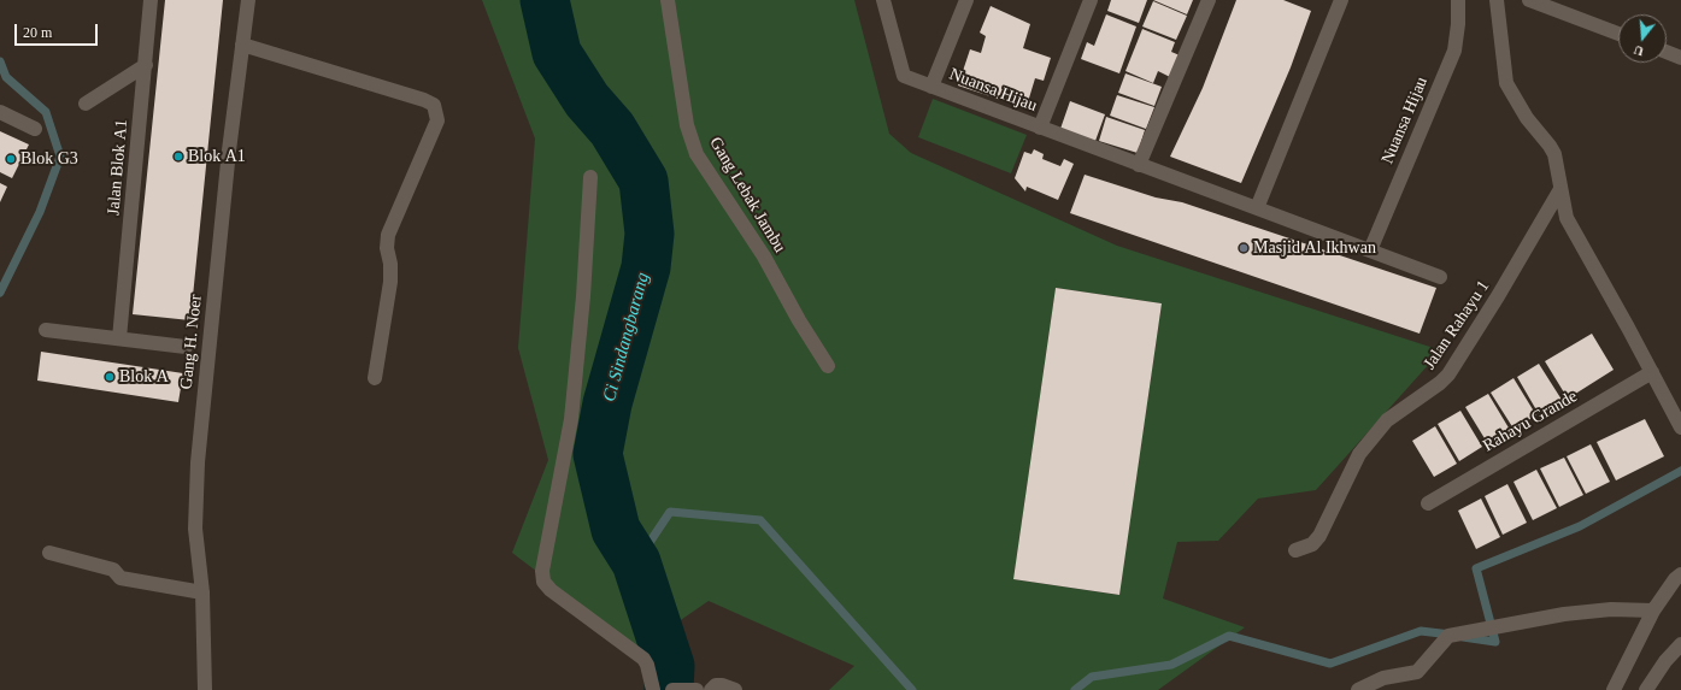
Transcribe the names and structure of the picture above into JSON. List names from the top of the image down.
{
  "streets": {
    "street": [
      "Nuansa Hijau",
      "Jalan Blok A1",
      "Gang Lebak Jambu",
      "Jalan Rahayu 1",
      "Gang H. Noer",
      "Rahayu Grande"
    ]
  },
  "water": ["Ci Sindangbarang"],
  "places": [
    "Blok A1",
    "Blok G3",
    "Masjid Al Ikhwan",
    "Blok A"
  ],
  "scale_bar": "20 m",
  "north": "bottom"
}
